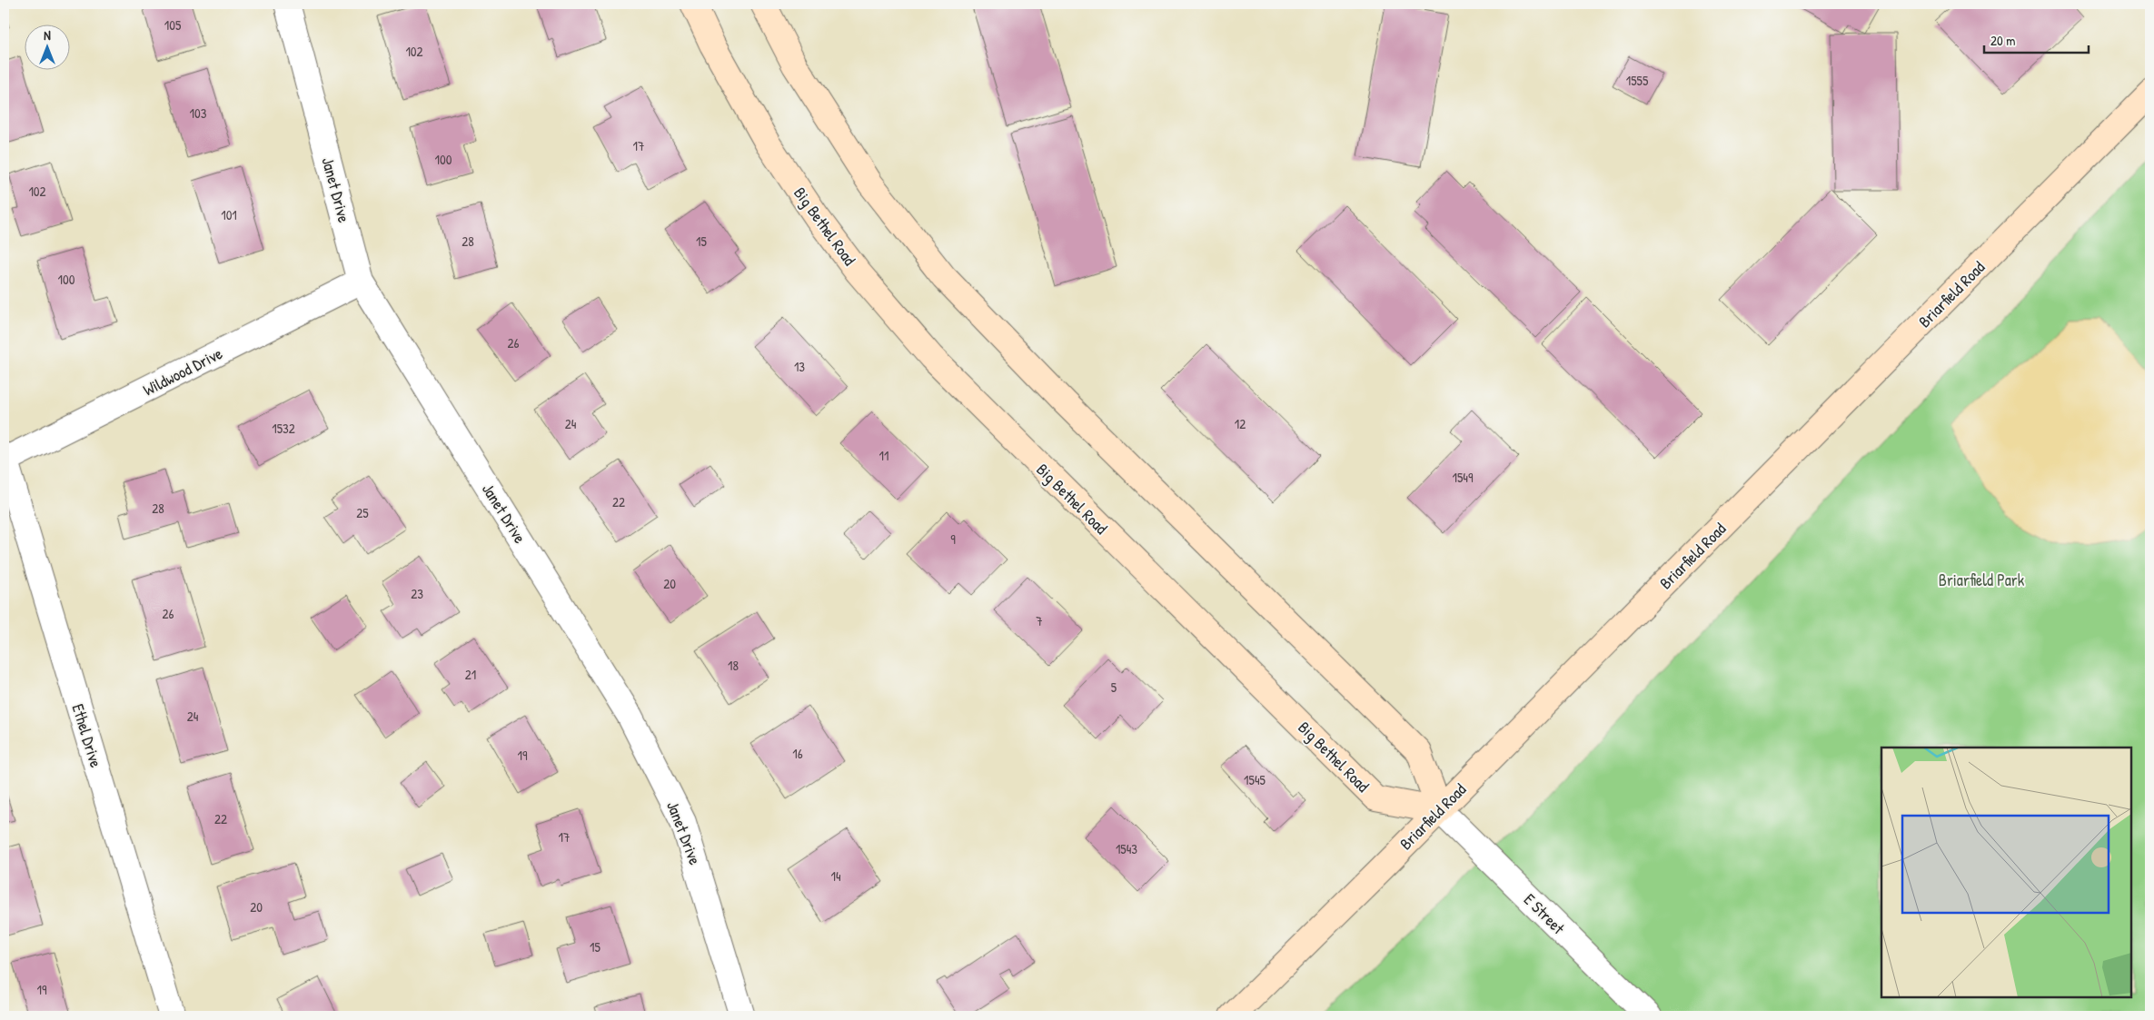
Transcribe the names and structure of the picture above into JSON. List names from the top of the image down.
{
  "streets": {
    "main road": ["Big Bethel Road", "Briarfield Road"],
    "street": [
      "Janet Drive",
      "Wildwood Drive",
      "Ethel Drive",
      "E Street"
    ]
  },
  "crossings": [
    ["Janet Drive", "Wildwood Drive"],
    ["Big Bethel Road", "Briarfield Road"],
    ["Big Bethel Road", "E Street"],
    ["Briarfield Road", "E Street"],
    ["Wildwood Drive", "Ethel Drive"]
  ],
  "parks": ["Briarfield Park"],
  "house_numbers": [
    "105",
    "102",
    "1555",
    "103",
    "17",
    "100",
    "102",
    "101",
    "28",
    "15",
    "100",
    "26",
    "13",
    "24",
    "12",
    "1532",
    "11",
    "1549",
    "22",
    "28",
    "25",
    "9",
    "20",
    "23",
    "26",
    "7",
    "18",
    "21",
    "5",
    "24",
    "16",
    "19",
    "1545",
    "22",
    "17",
    "1543",
    "14",
    "20",
    "15",
    "19"
  ],
  "scale_bar": "20 m",
  "north": "top"
}
